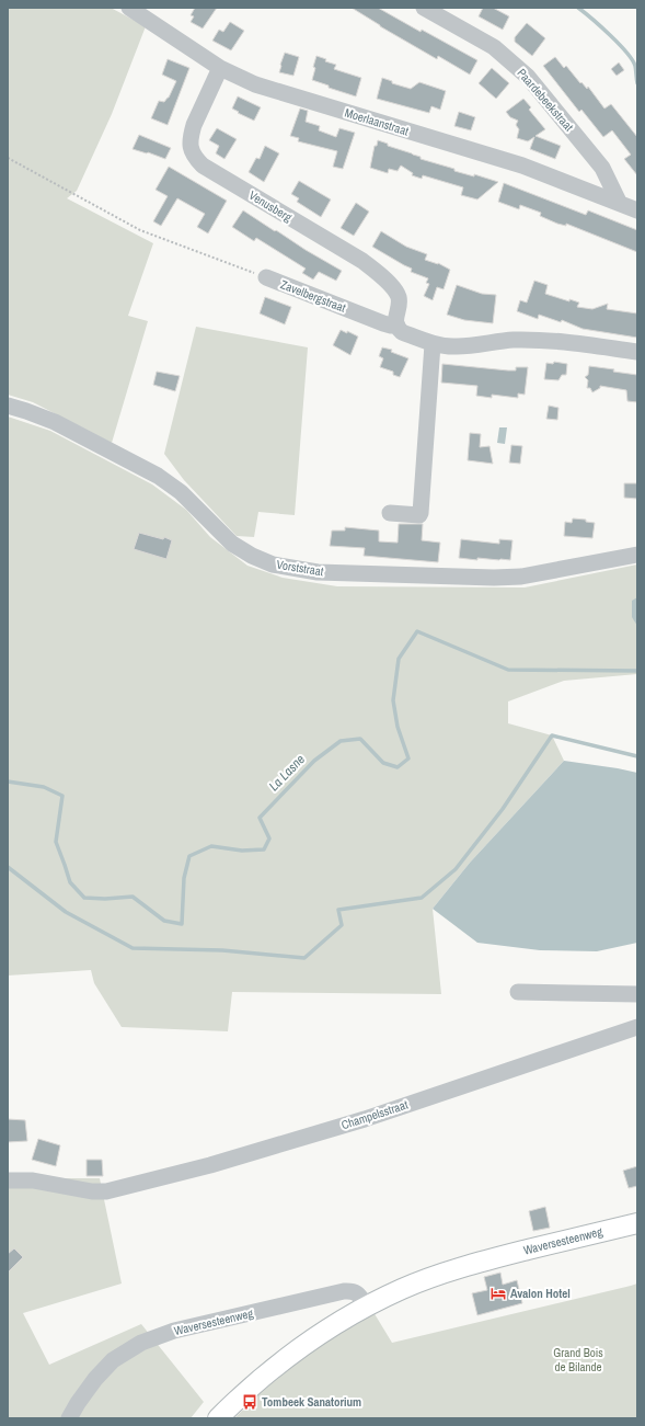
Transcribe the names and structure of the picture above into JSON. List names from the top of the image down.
{
  "streets": {
    "main road": ["Waversesteenweg"],
    "street": [
      "Paardebeekstraat",
      "Moerlaanstraat",
      "Venusberg",
      "Zavelbergstraat",
      "Vorststraat",
      "Champelsstraat"
    ]
  },
  "crossings": [
    ["Paardebeekstraat", "Moerlaanstraat"],
    ["Moerlaanstraat", "Venusberg"],
    ["Venusberg", "Zavelbergstraat"]
  ],
  "water": ["La Lasne"],
  "parks": ["Grand Bois de Bilande"],
  "places": {
    "hotel": ["Avalon Hotel"],
    "bus stop": ["Tombeek Sanatorium"]
  }
}
